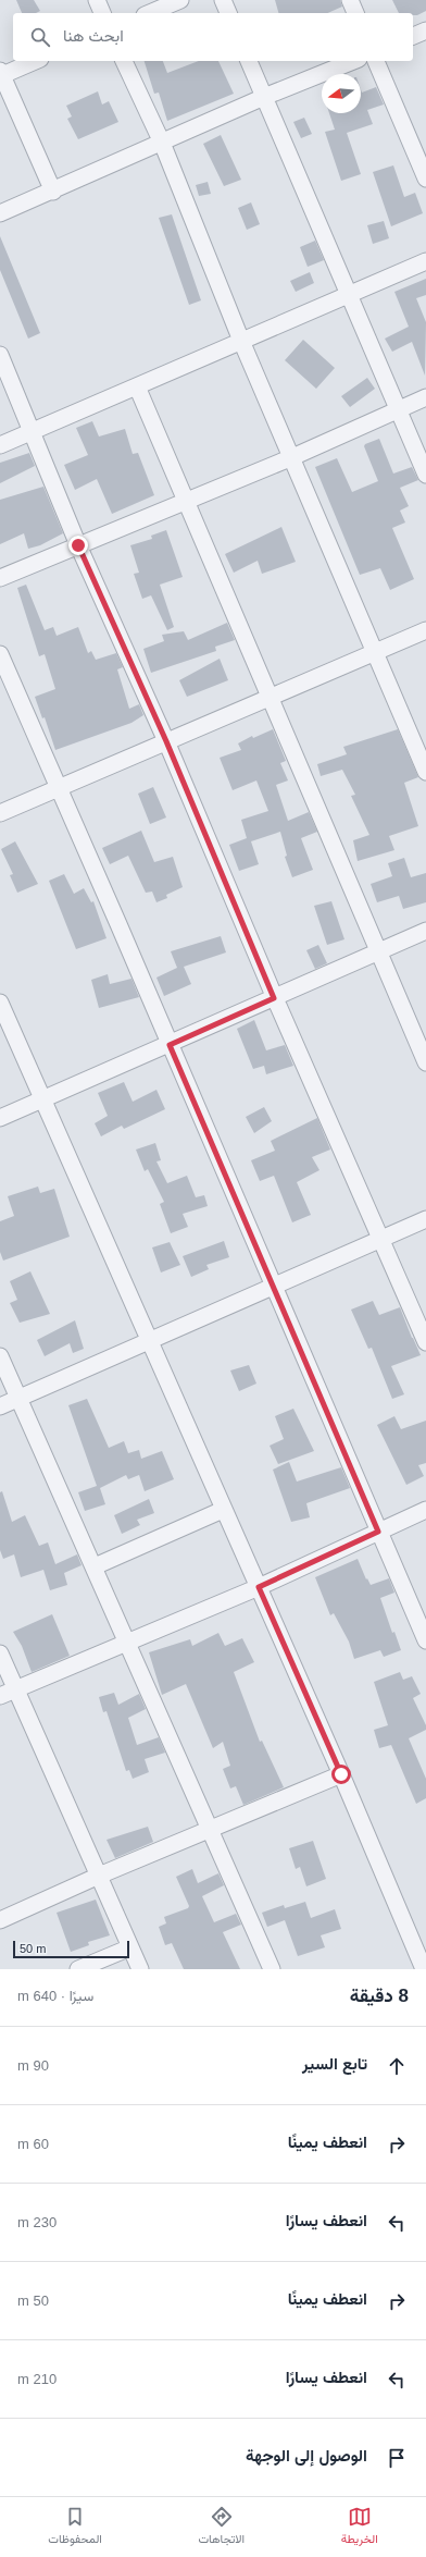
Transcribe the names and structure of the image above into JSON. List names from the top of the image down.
{
  "scale_bar": "50 m",
  "north": "left",
  "page": {
    "search": "ابحث هنا",
    "scale": "50 m",
    "heading": ["8 دقيقة", "سيرًا · 640 m"],
    "list": [
      ["تابع السير", "90 m"],
      ["انعطف يمينًا", "60 m"],
      ["انعطف يسارًا", "230 m"],
      ["انعطف يمينًا", "50 m"],
      ["انعطف يسارًا", "210 m"],
      "الوصول إلى الوجهة"
    ],
    "nav": ["الخريطة", "الاتجاهات", "المحفوظات"]
  }
}
